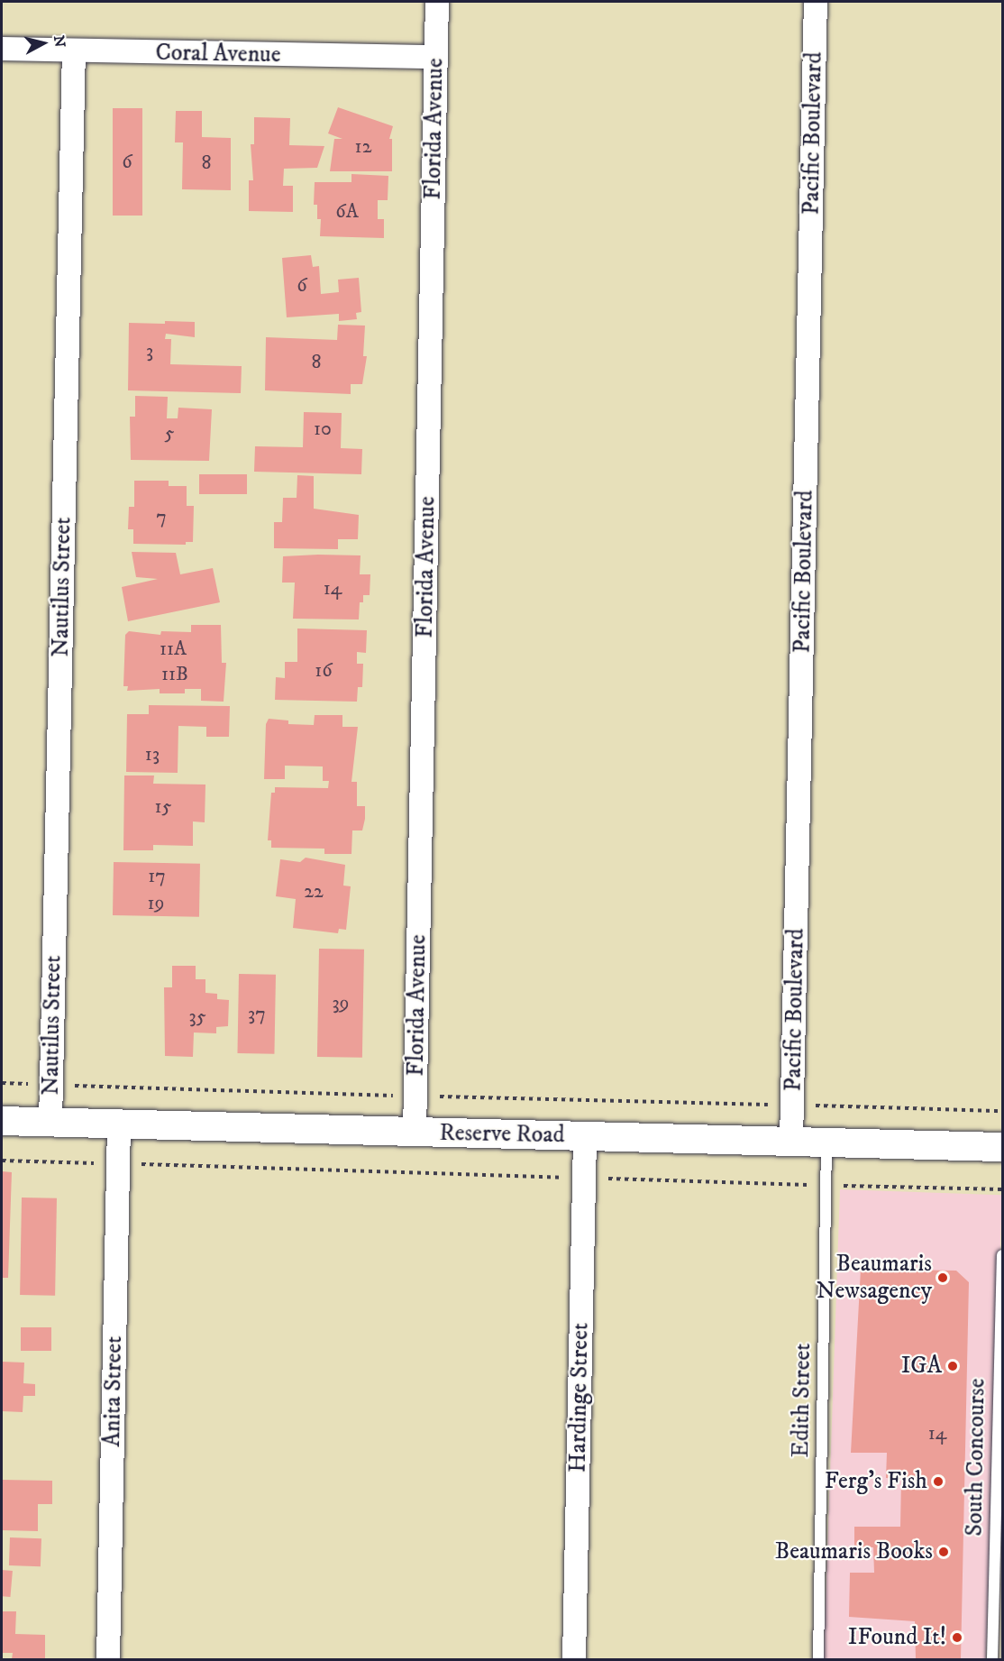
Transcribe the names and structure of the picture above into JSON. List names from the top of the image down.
{
  "streets": {
    "street": [
      "Coral Avenue",
      "Florida Avenue",
      "Pacific Boulevard",
      "Nautilus Street",
      "Reserve Road",
      "Anita Street",
      "Hardinge Street"
    ],
    "lane": ["Edith Street", "South Concourse"]
  },
  "crossings": [
    ["Coral Avenue", "Florida Avenue"],
    ["Coral Avenue", "Nautilus Street"],
    ["Florida Avenue", "Reserve Road"],
    ["Pacific Boulevard", "Reserve Road"],
    ["Nautilus Street", "Reserve Road"],
    ["Reserve Road", "Anita Street"],
    ["Reserve Road", "Hardinge Street"],
    ["Reserve Road", "Edith Street"]
  ],
  "places": [
    "Beaumaris Newsagency",
    "IGA",
    "Ferg's Fish",
    "Beaumaris Books",
    "IFound It!"
  ],
  "house_numbers": [
    "12",
    "6",
    "8",
    "6A",
    "6",
    "3",
    "8",
    "10",
    "5",
    "7",
    "14",
    "11A",
    "16",
    "11B",
    "13",
    "15",
    "17",
    "22",
    "19",
    "39",
    "37",
    "35",
    "14"
  ],
  "north": "right"
}
